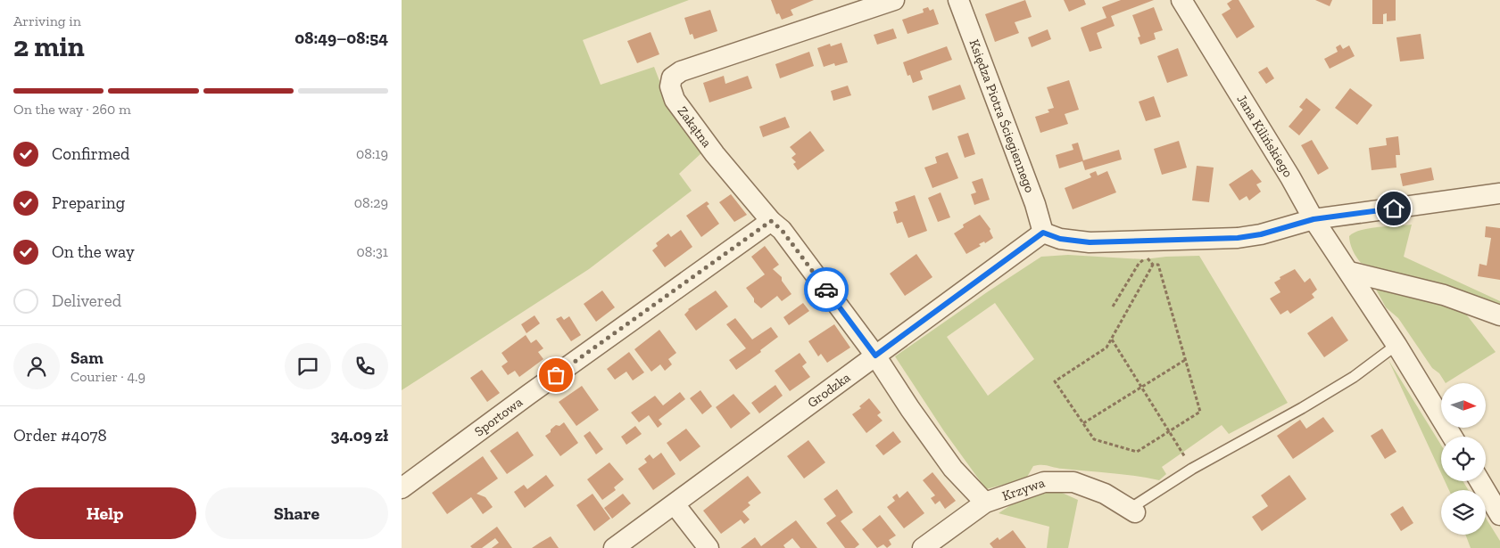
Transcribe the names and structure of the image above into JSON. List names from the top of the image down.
{
  "streets": {
    "street": [
      "Księdza Piotra Ściegiennego",
      "Zakątna",
      "Jana Kilińskiego",
      "Grodzka",
      "Sportowa",
      "Krzywa"
    ]
  },
  "crossings": [
    ["Księdza Piotra Ściegiennego", "Grodzka"],
    ["Zakątna", "Grodzka"],
    ["Zakątna", "Sportowa"],
    ["Zakątna", "Krzywa"]
  ],
  "north": "right",
  "page": {
    "heading": ["2 min", "Arriving in", "08:49–08:54"],
    "panel": [
      "Sam",
      "Courier · 4.9",
      "Order #4078",
      "34.09 zł"
    ],
    "bar": "On the way · 260 m",
    "list": [
      ["Confirmed", "08:19"],
      ["Preparing", "08:29"],
      ["On the way", "08:31"],
      "Delivered"
    ],
    "buttons": ["Help", "Share"]
  }
}
